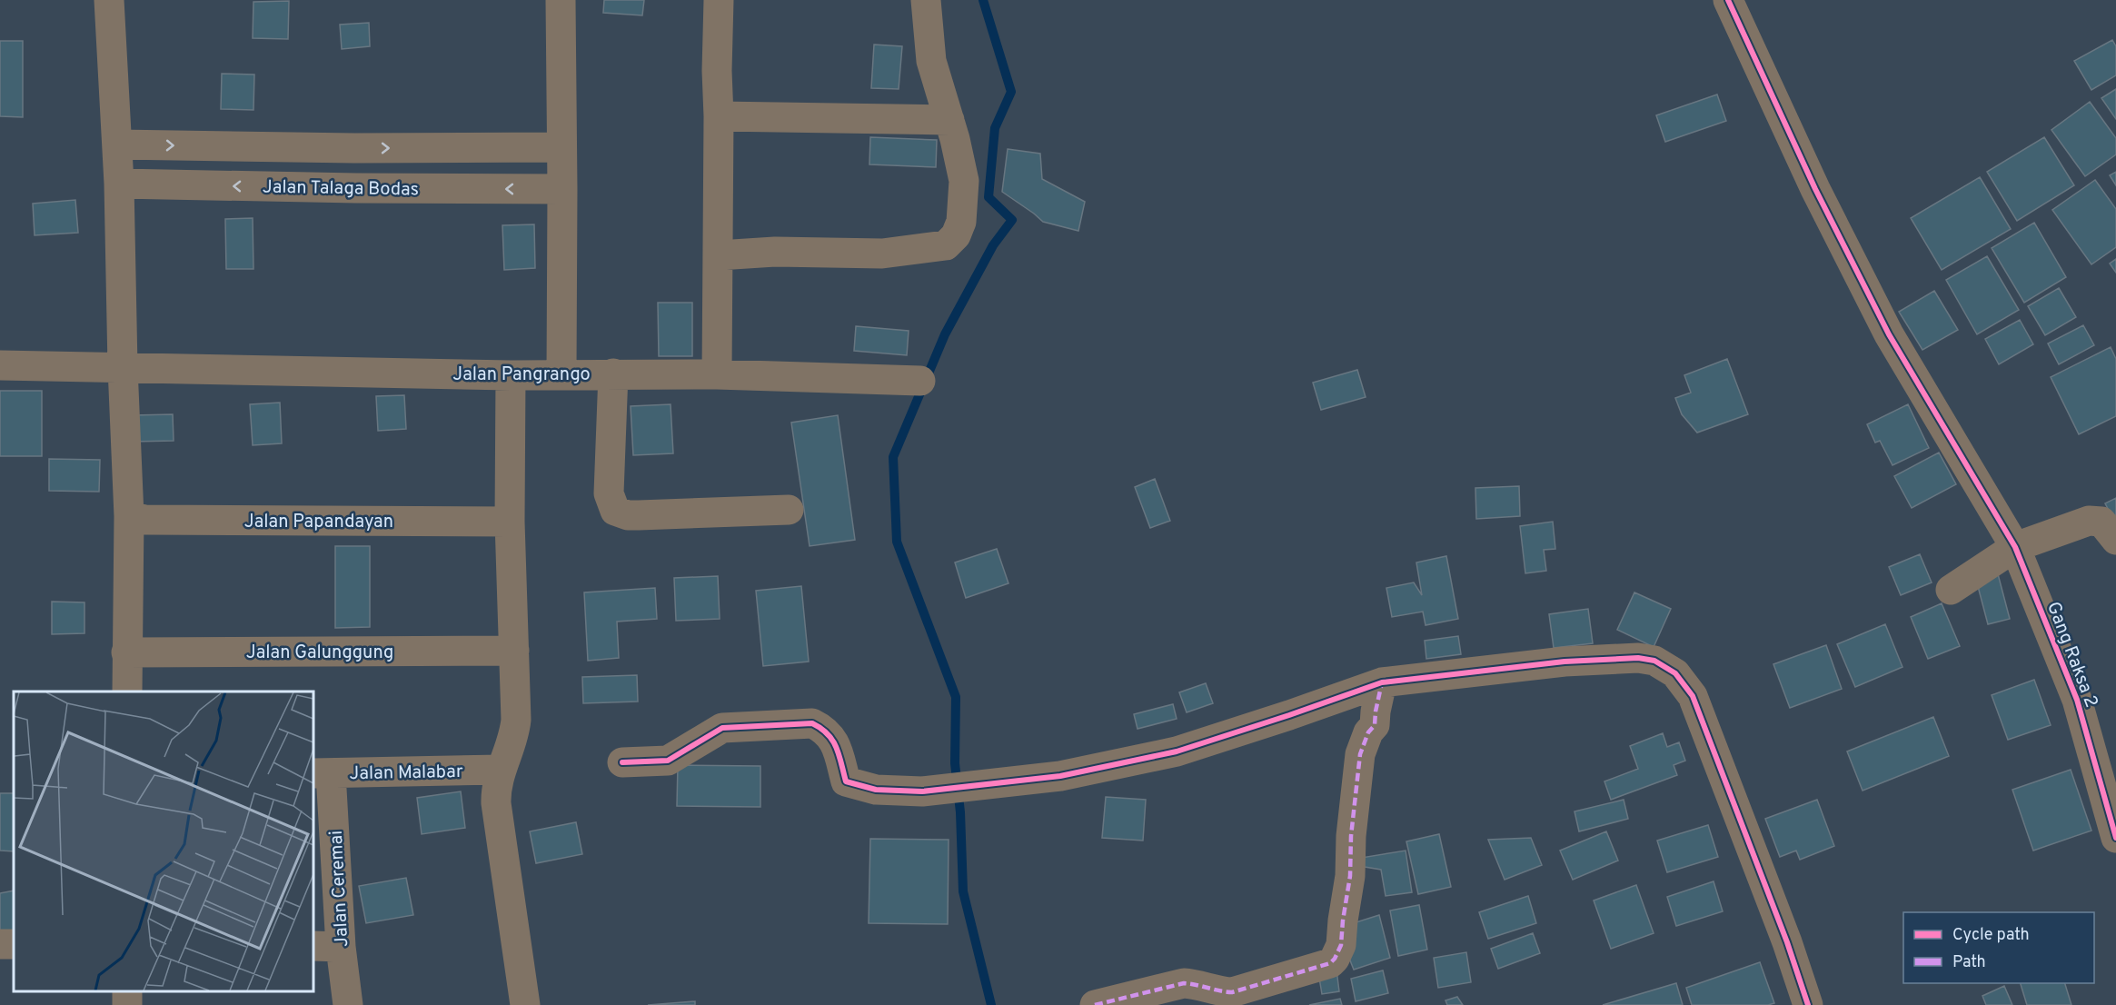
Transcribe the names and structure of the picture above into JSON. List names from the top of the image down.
{
  "streets": {
    "street": [
      "Jalan Talaga Bodas",
      "Jalan Pangrango",
      "Jalan Papandayan",
      "Jalan Galunggung",
      "Gang Raksa 2",
      "Jalan Malabar",
      "Jalan Ceremai"
    ]
  },
  "crossings": [
    ["Jalan Malabar", "Jalan Ceremai"]
  ],
  "legend": ["Cycle path", "Path"]
}
